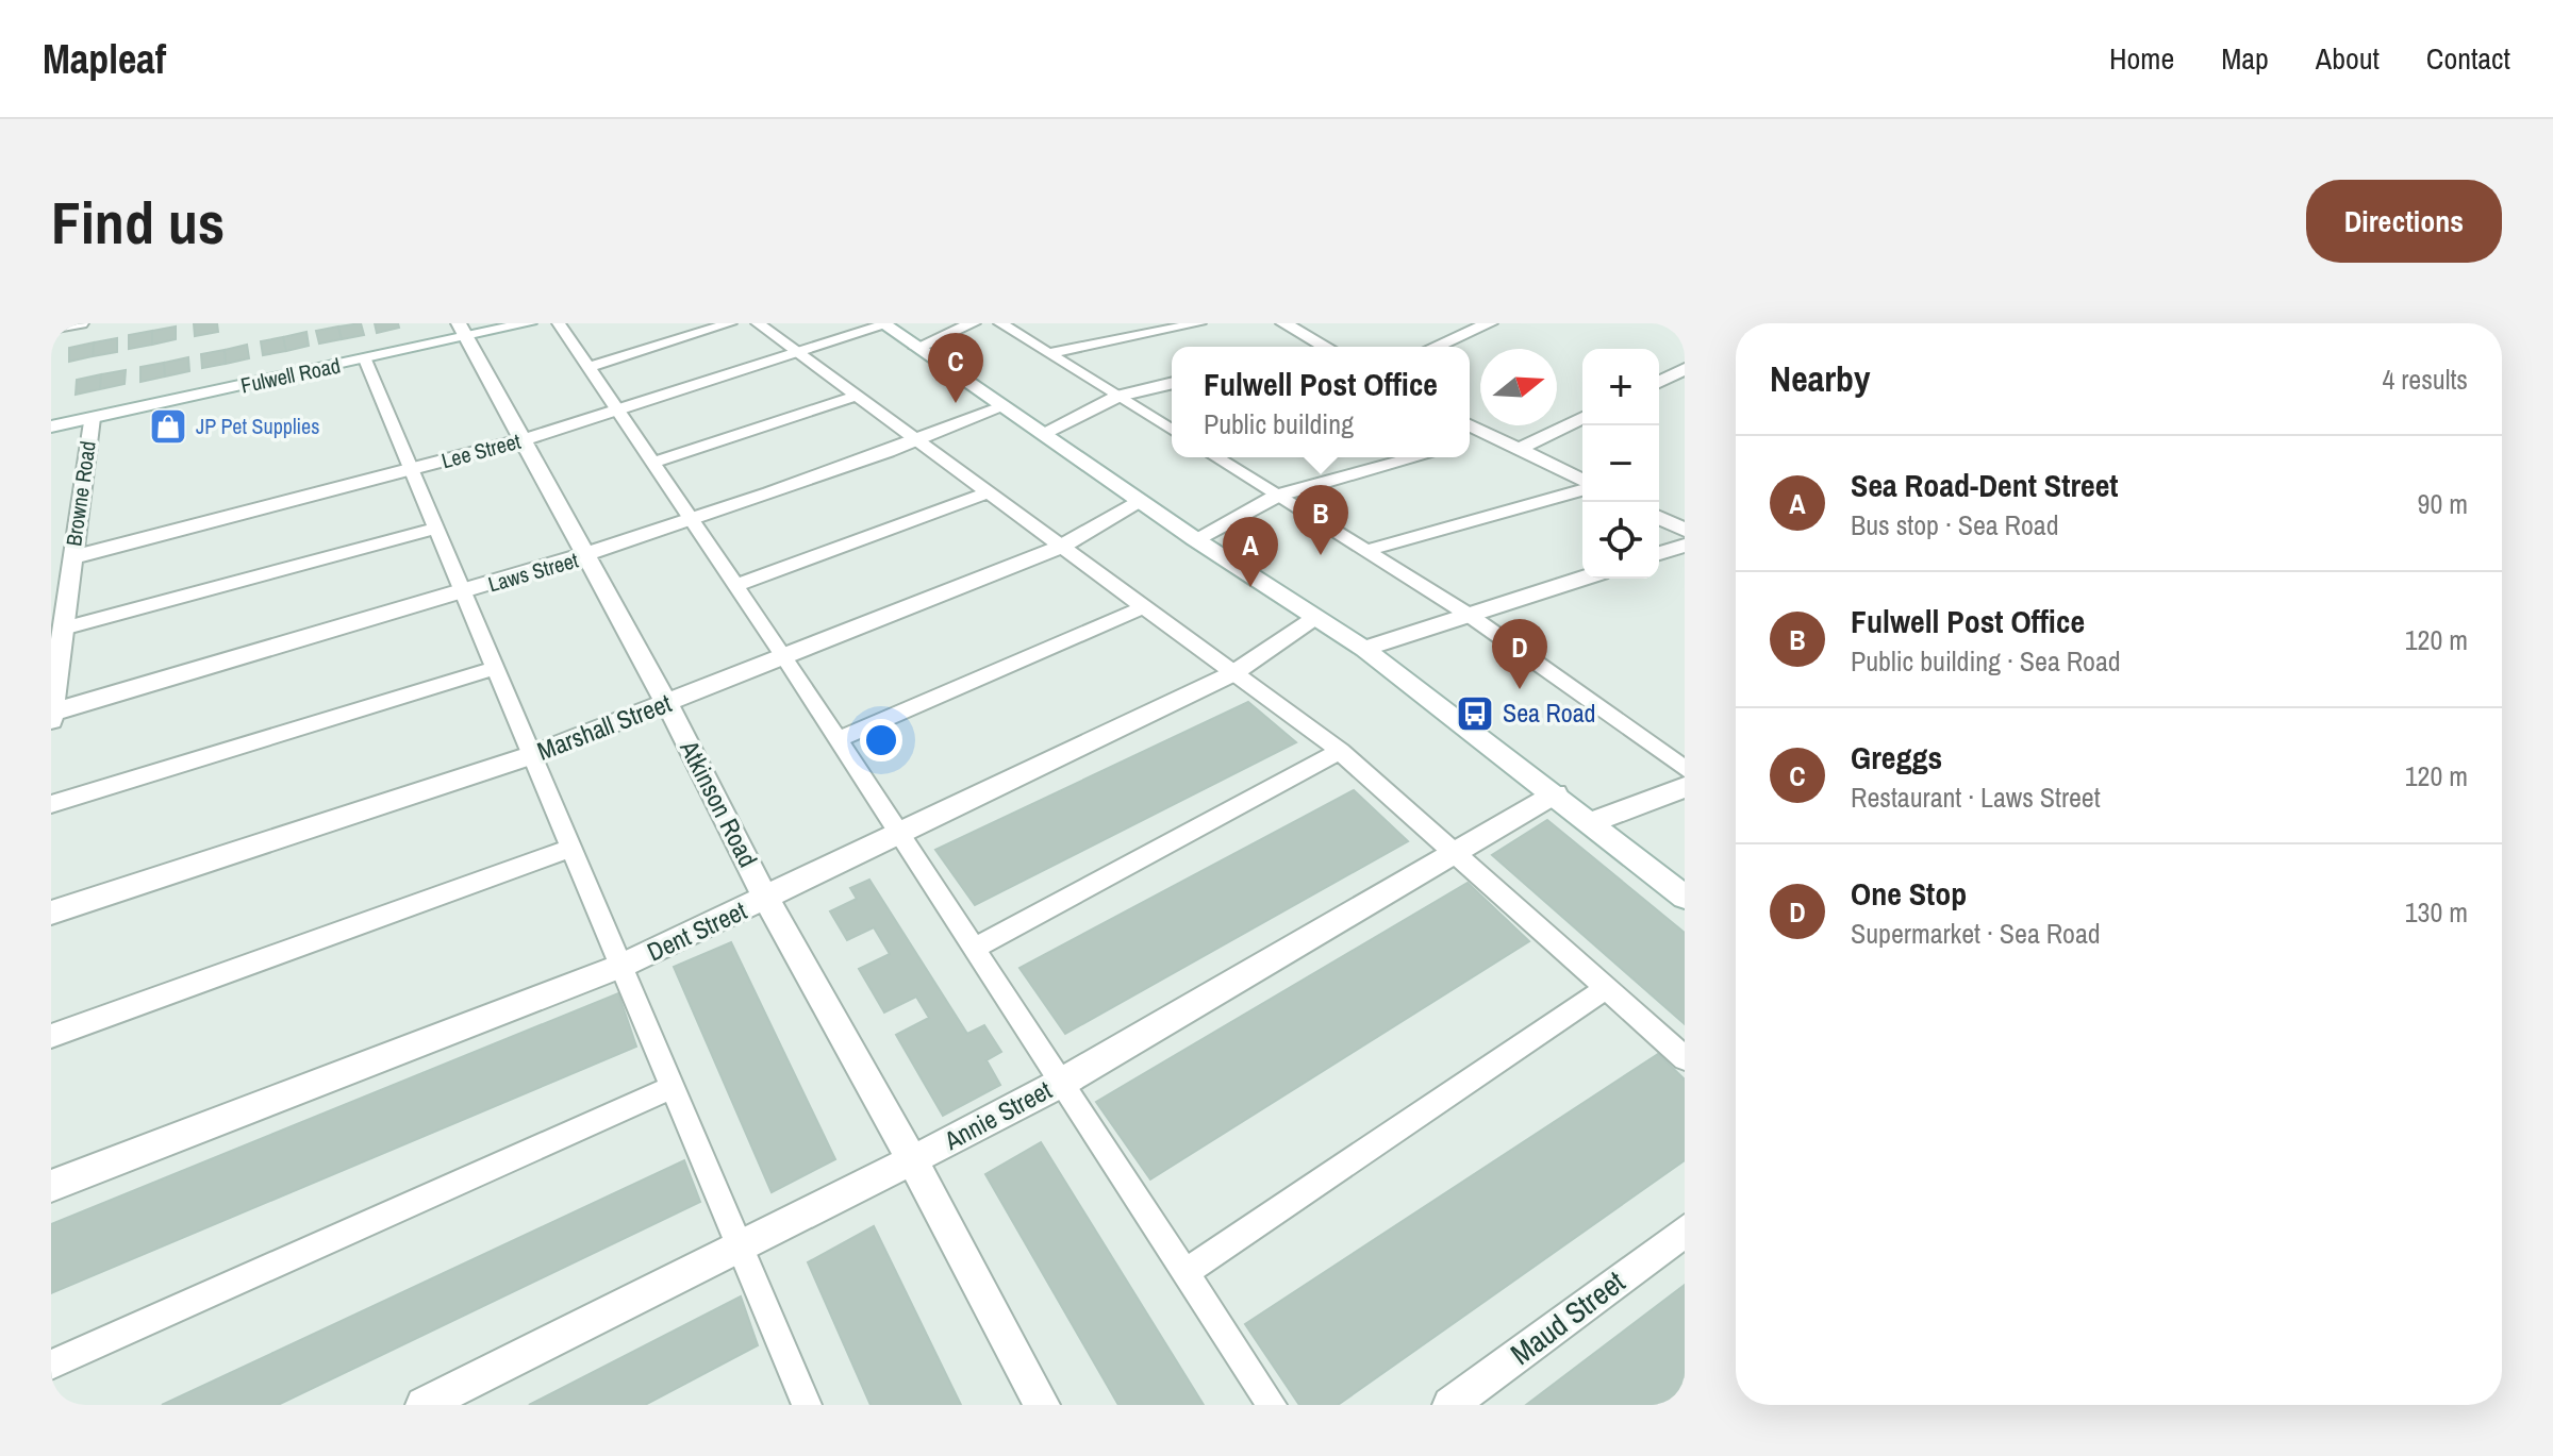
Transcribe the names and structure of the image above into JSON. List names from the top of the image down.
{
  "streets": {
    "street": [
      "Fulwell Road",
      "Lee Street",
      "Browne Road",
      "Laws Street",
      "Marshall Street",
      "Atkinson Road",
      "Dent Street",
      "Annie Street",
      "Maud Street"
    ]
  },
  "crossings": [
    ["Fulwell Road", "Browne Road"],
    ["Fulwell Road", "Atkinson Road"],
    ["Lee Street", "Browne Road"],
    ["Lee Street", "Atkinson Road"],
    ["Browne Road", "Laws Street"],
    ["Laws Street", "Atkinson Road"],
    ["Marshall Street", "Atkinson Road"],
    ["Atkinson Road", "Dent Street"],
    ["Atkinson Road", "Annie Street"]
  ],
  "places": {
    "shop": ["JP Pet Supplies"],
    "bus stop": ["Sea Road"]
  },
  "north": "right",
  "page": {
    "header": "Mapleaf",
    "nav": [
      "Home",
      "Map",
      "About",
      "Contact"
    ],
    "buttons": "Directions",
    "title": "Find us",
    "heading": ["Nearby", "4 results"],
    "pins": [
      "C",
      "B",
      "A",
      "D"
    ],
    "popup": ["Fulwell Post Office", "Public building"],
    "map_buttons": ["+", "−"],
    "list": [
      {
        "mark": "A",
        "name": "Sea Road-Dent Street",
        "note": "Bus stop · Sea Road",
        "value": "90 m"
      },
      {
        "mark": "B",
        "name": "Fulwell Post Office",
        "note": "Public building · Sea Road",
        "value": "120 m"
      },
      {
        "mark": "C",
        "name": "Greggs",
        "note": "Restaurant · Laws Street",
        "value": "120 m"
      },
      {
        "mark": "D",
        "name": "One Stop",
        "note": "Supermarket · Sea Road",
        "value": "130 m"
      }
    ]
  }
}
